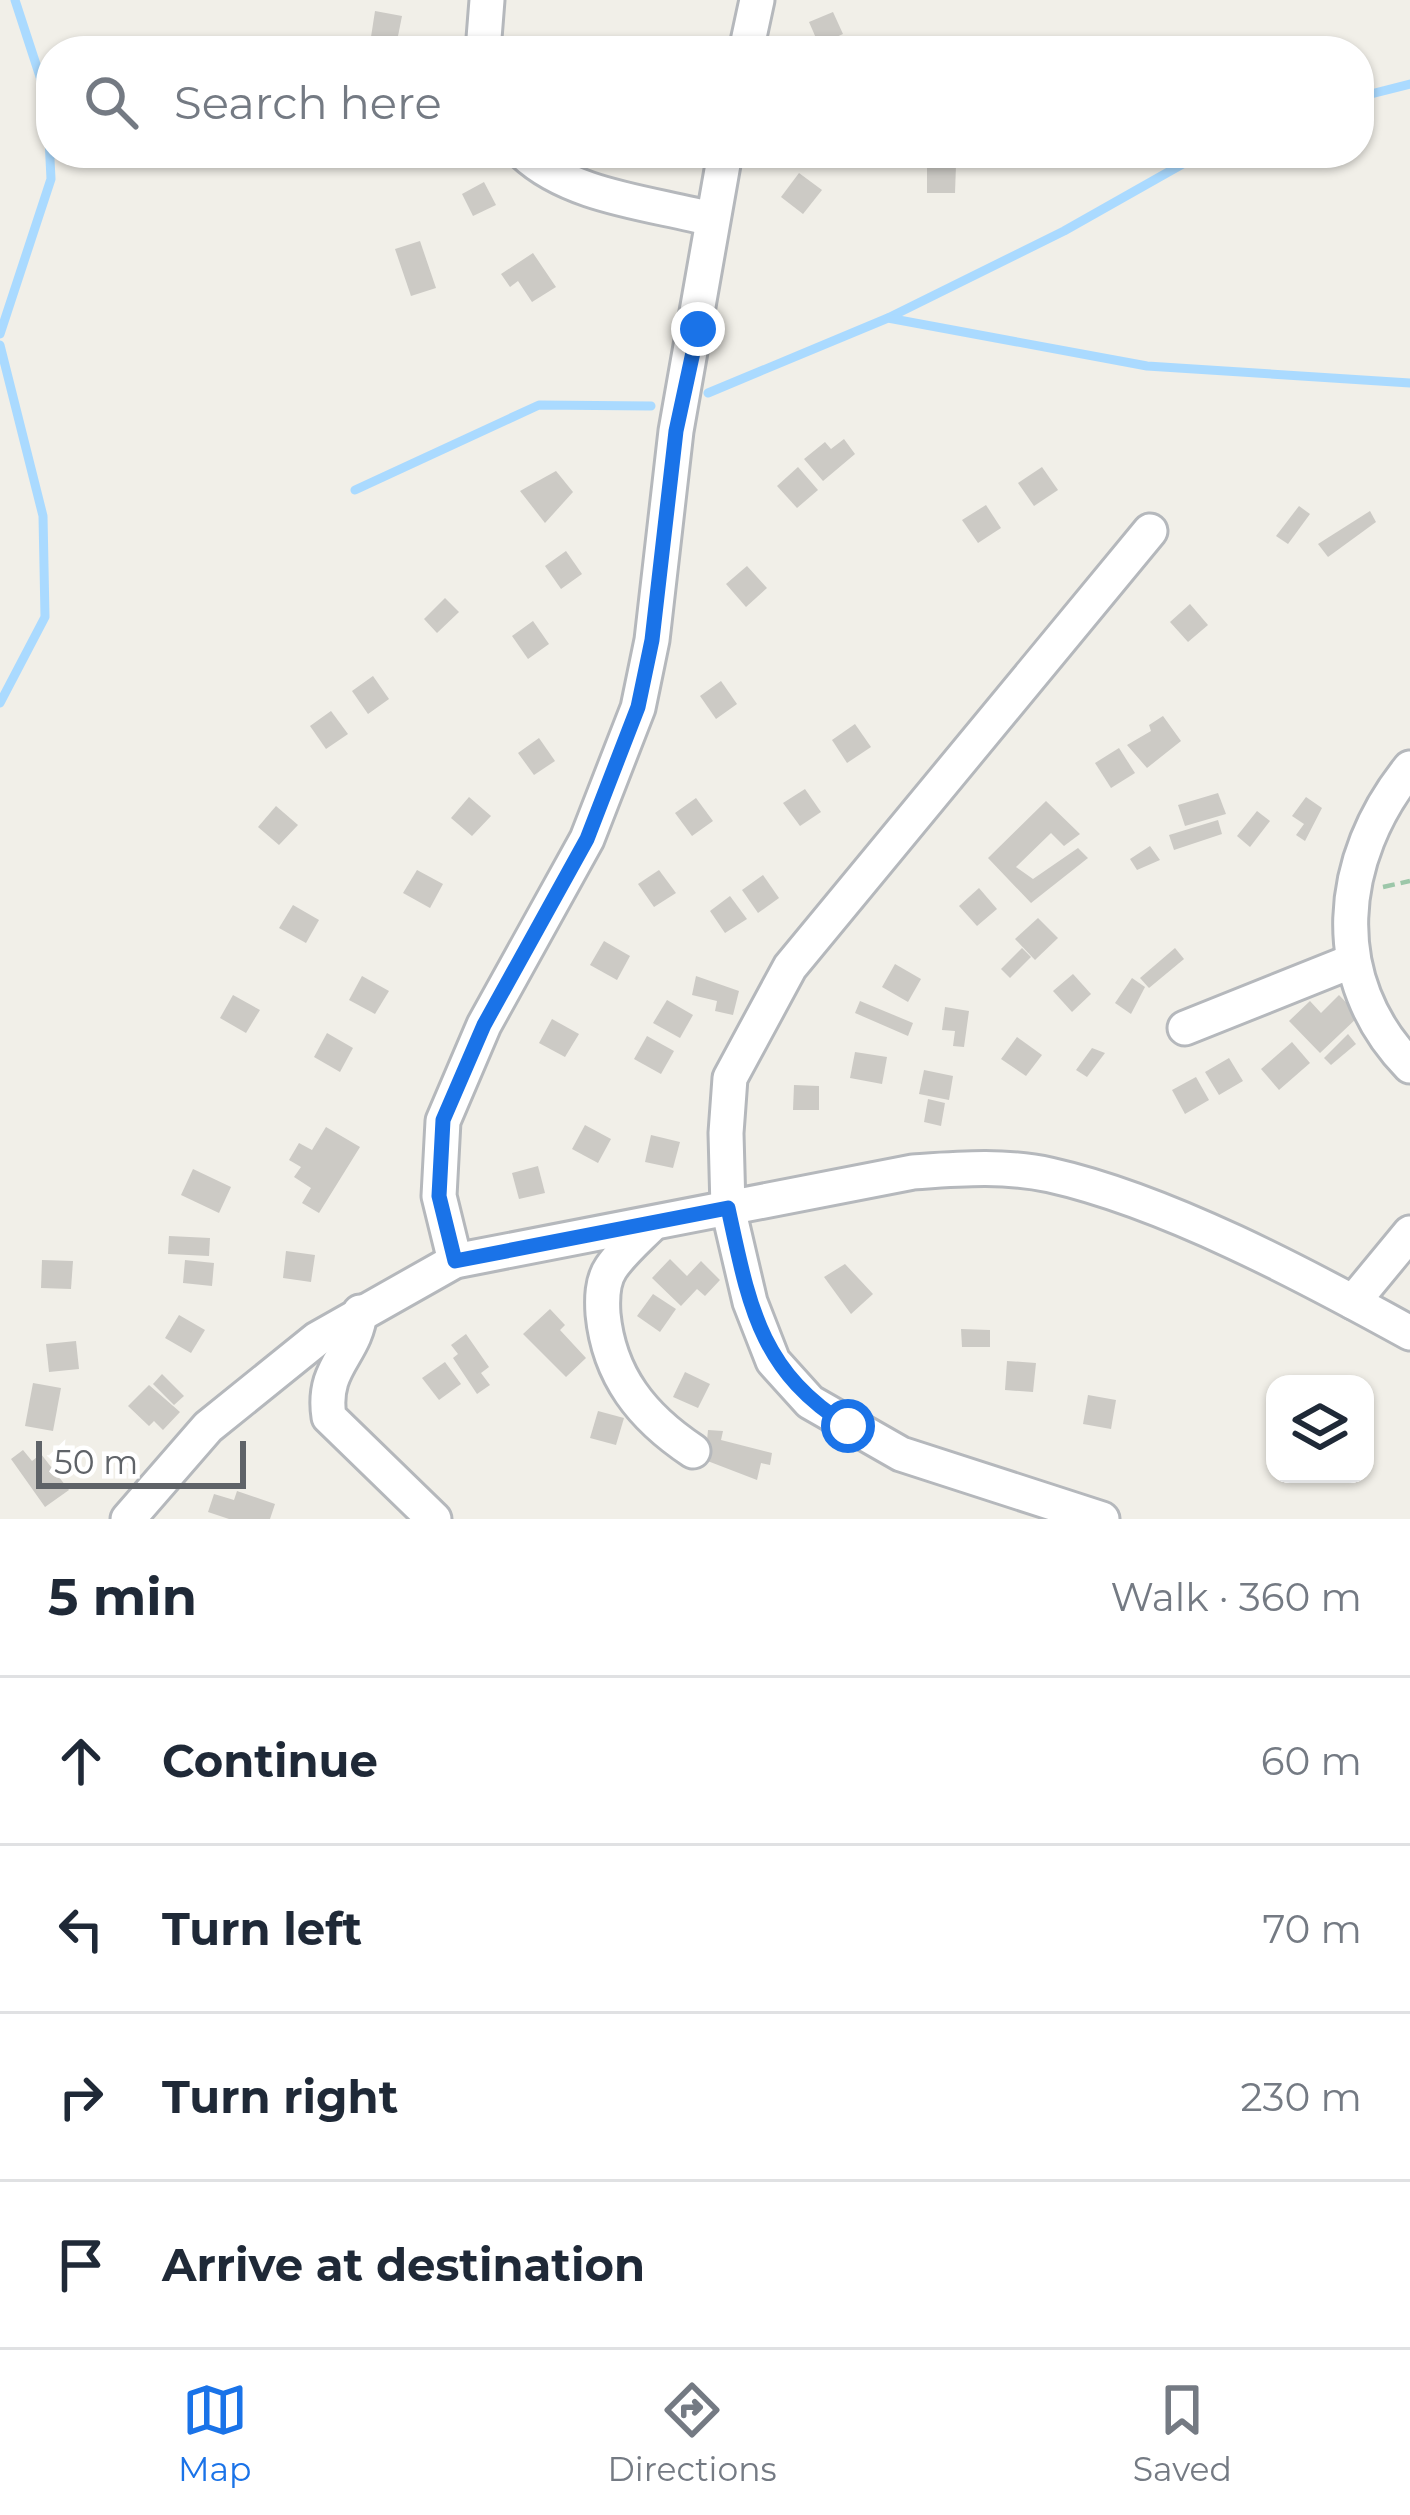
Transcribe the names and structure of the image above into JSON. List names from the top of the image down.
{
  "scale_bar": "50 m",
  "page": {
    "search": "Search here",
    "scale": "50 m",
    "heading": ["5 min", "Walk · 360 m"],
    "list": [
      ["Continue", "60 m"],
      ["Turn left", "70 m"],
      ["Turn right", "230 m"],
      "Arrive at destination"
    ],
    "nav": ["Map", "Directions", "Saved"]
  }
}
